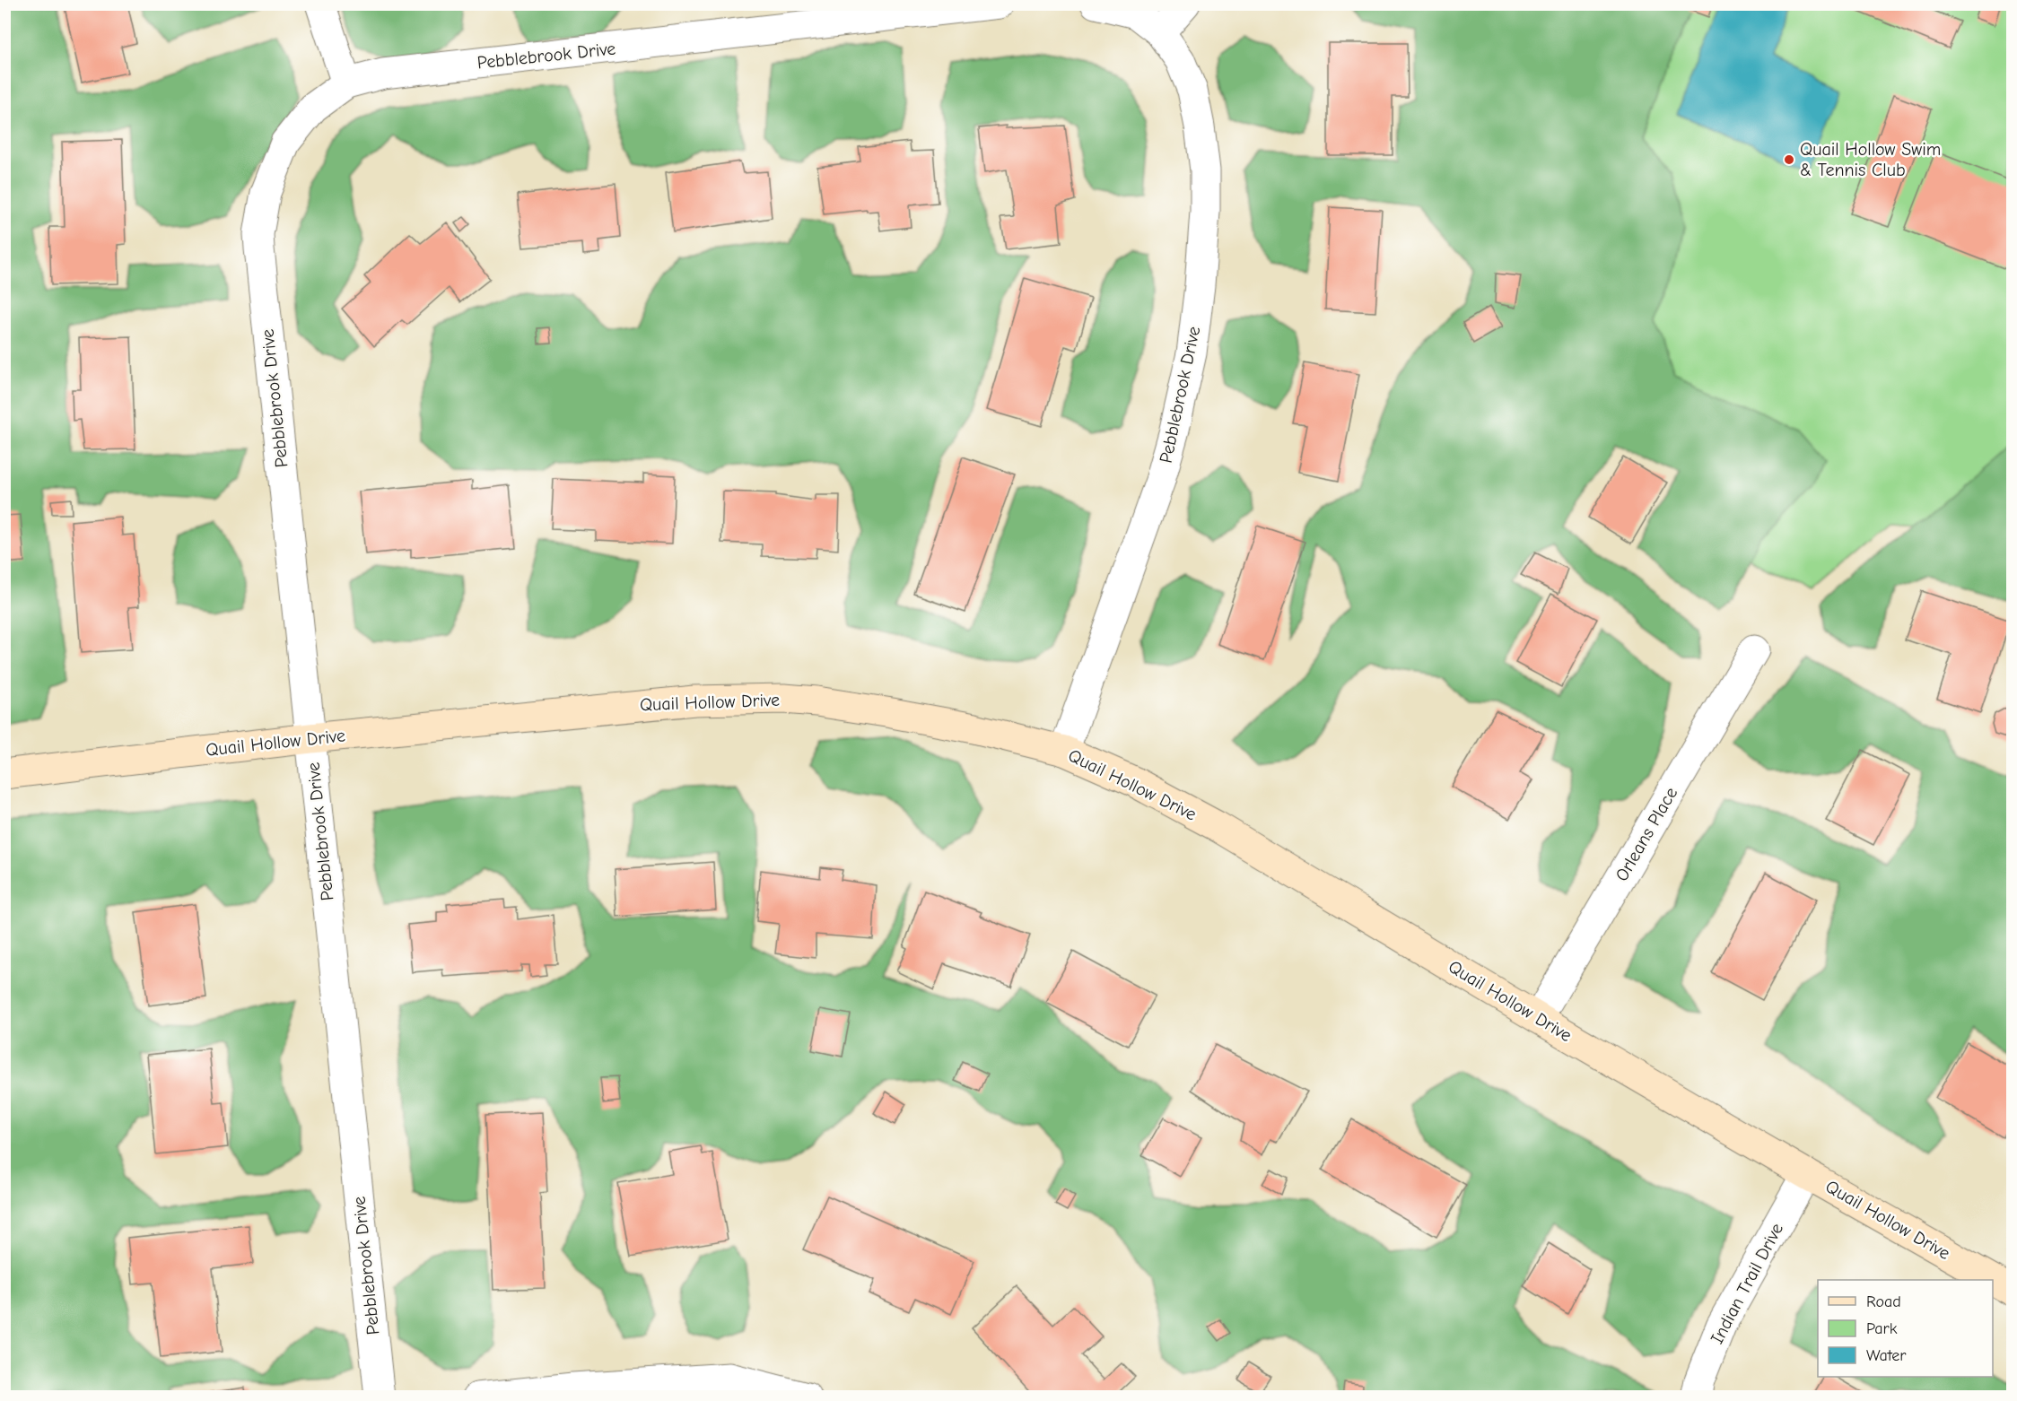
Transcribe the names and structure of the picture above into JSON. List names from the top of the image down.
{
  "streets": {
    "street": [
      "Pebblebrook Drive",
      "Quail Hollow Drive",
      "Orleans Place",
      "Indian Trail Drive"
    ]
  },
  "crossings": [
    ["Pebblebrook Drive", "Quail Hollow Drive"],
    ["Quail Hollow Drive", "Orleans Place"],
    ["Quail Hollow Drive", "Indian Trail Drive"]
  ],
  "places": ["Quail Hollow Swim & Tennis Club"],
  "legend": ["Road", "Park", "Water"]
}
